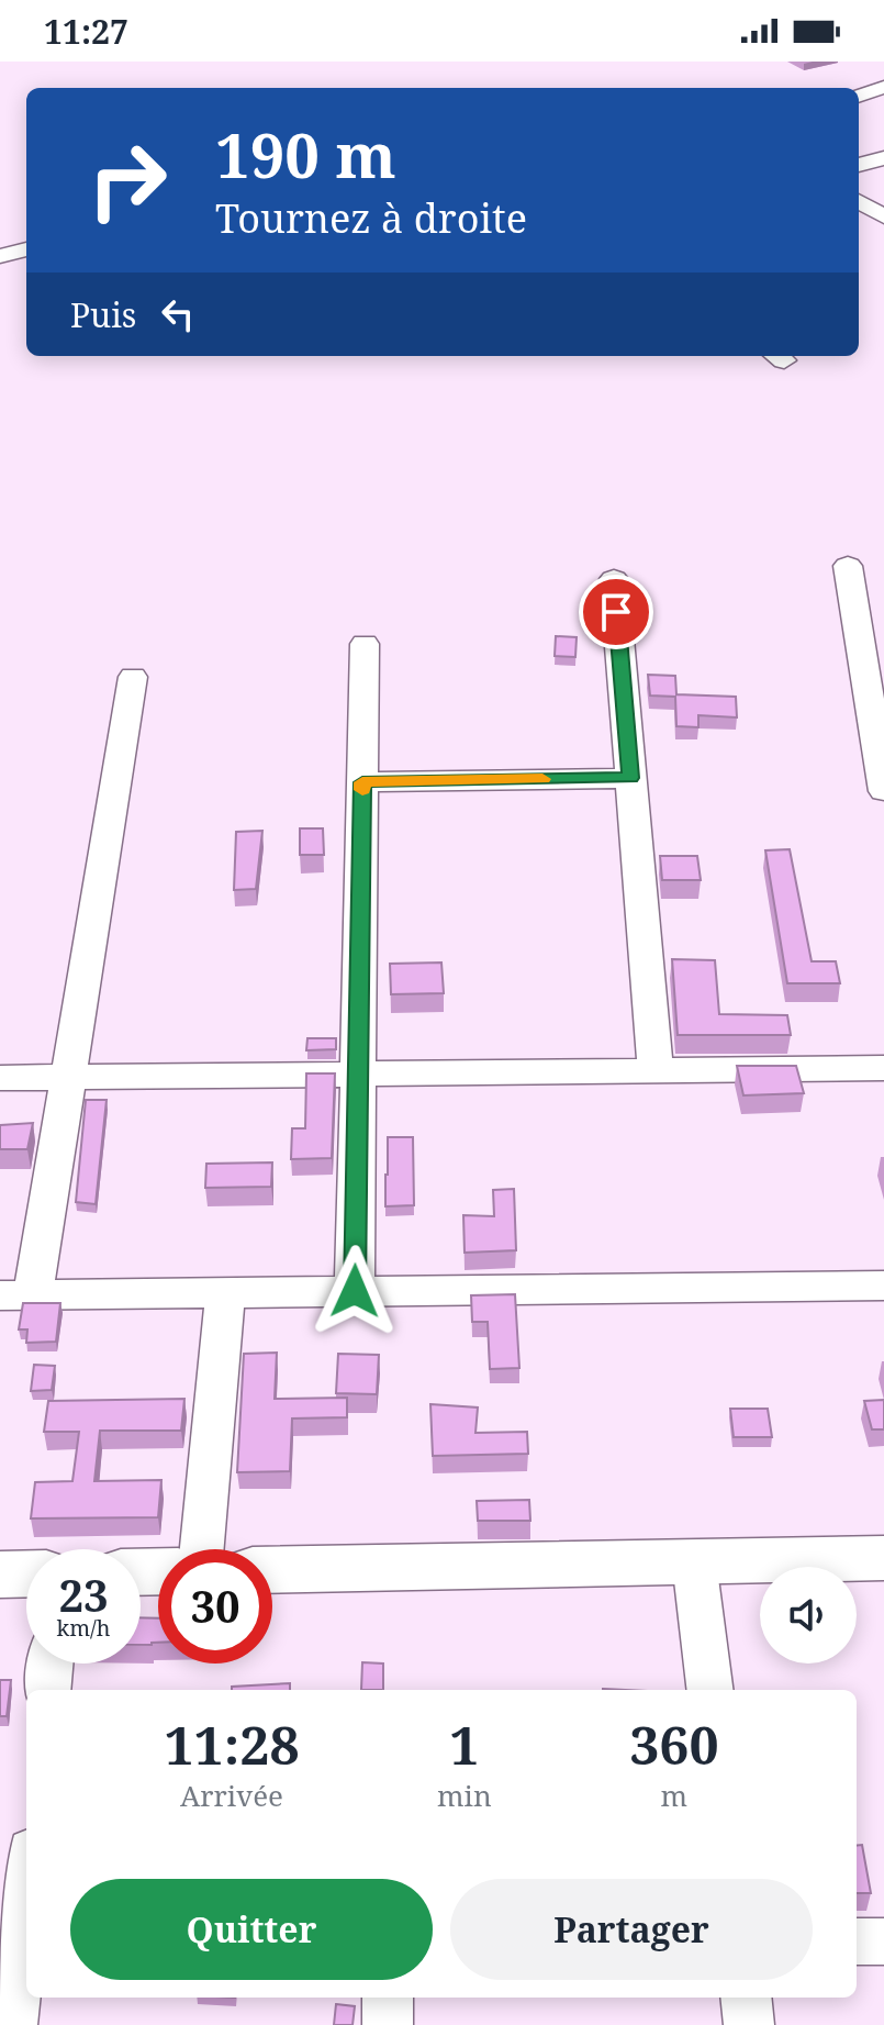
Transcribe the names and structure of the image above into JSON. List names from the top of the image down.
{
  "page": {
    "status": "11:27",
    "turn": ["190 m", "Tournez à droite"],
    "then": "Puis",
    "speed": "23 km/h",
    "limit": "30",
    "eta": [
      "11:28",
      "Arrivée",
      "1",
      "min",
      "360",
      "m"
    ],
    "buttons": ["Quitter", "Partager"]
  }
}
